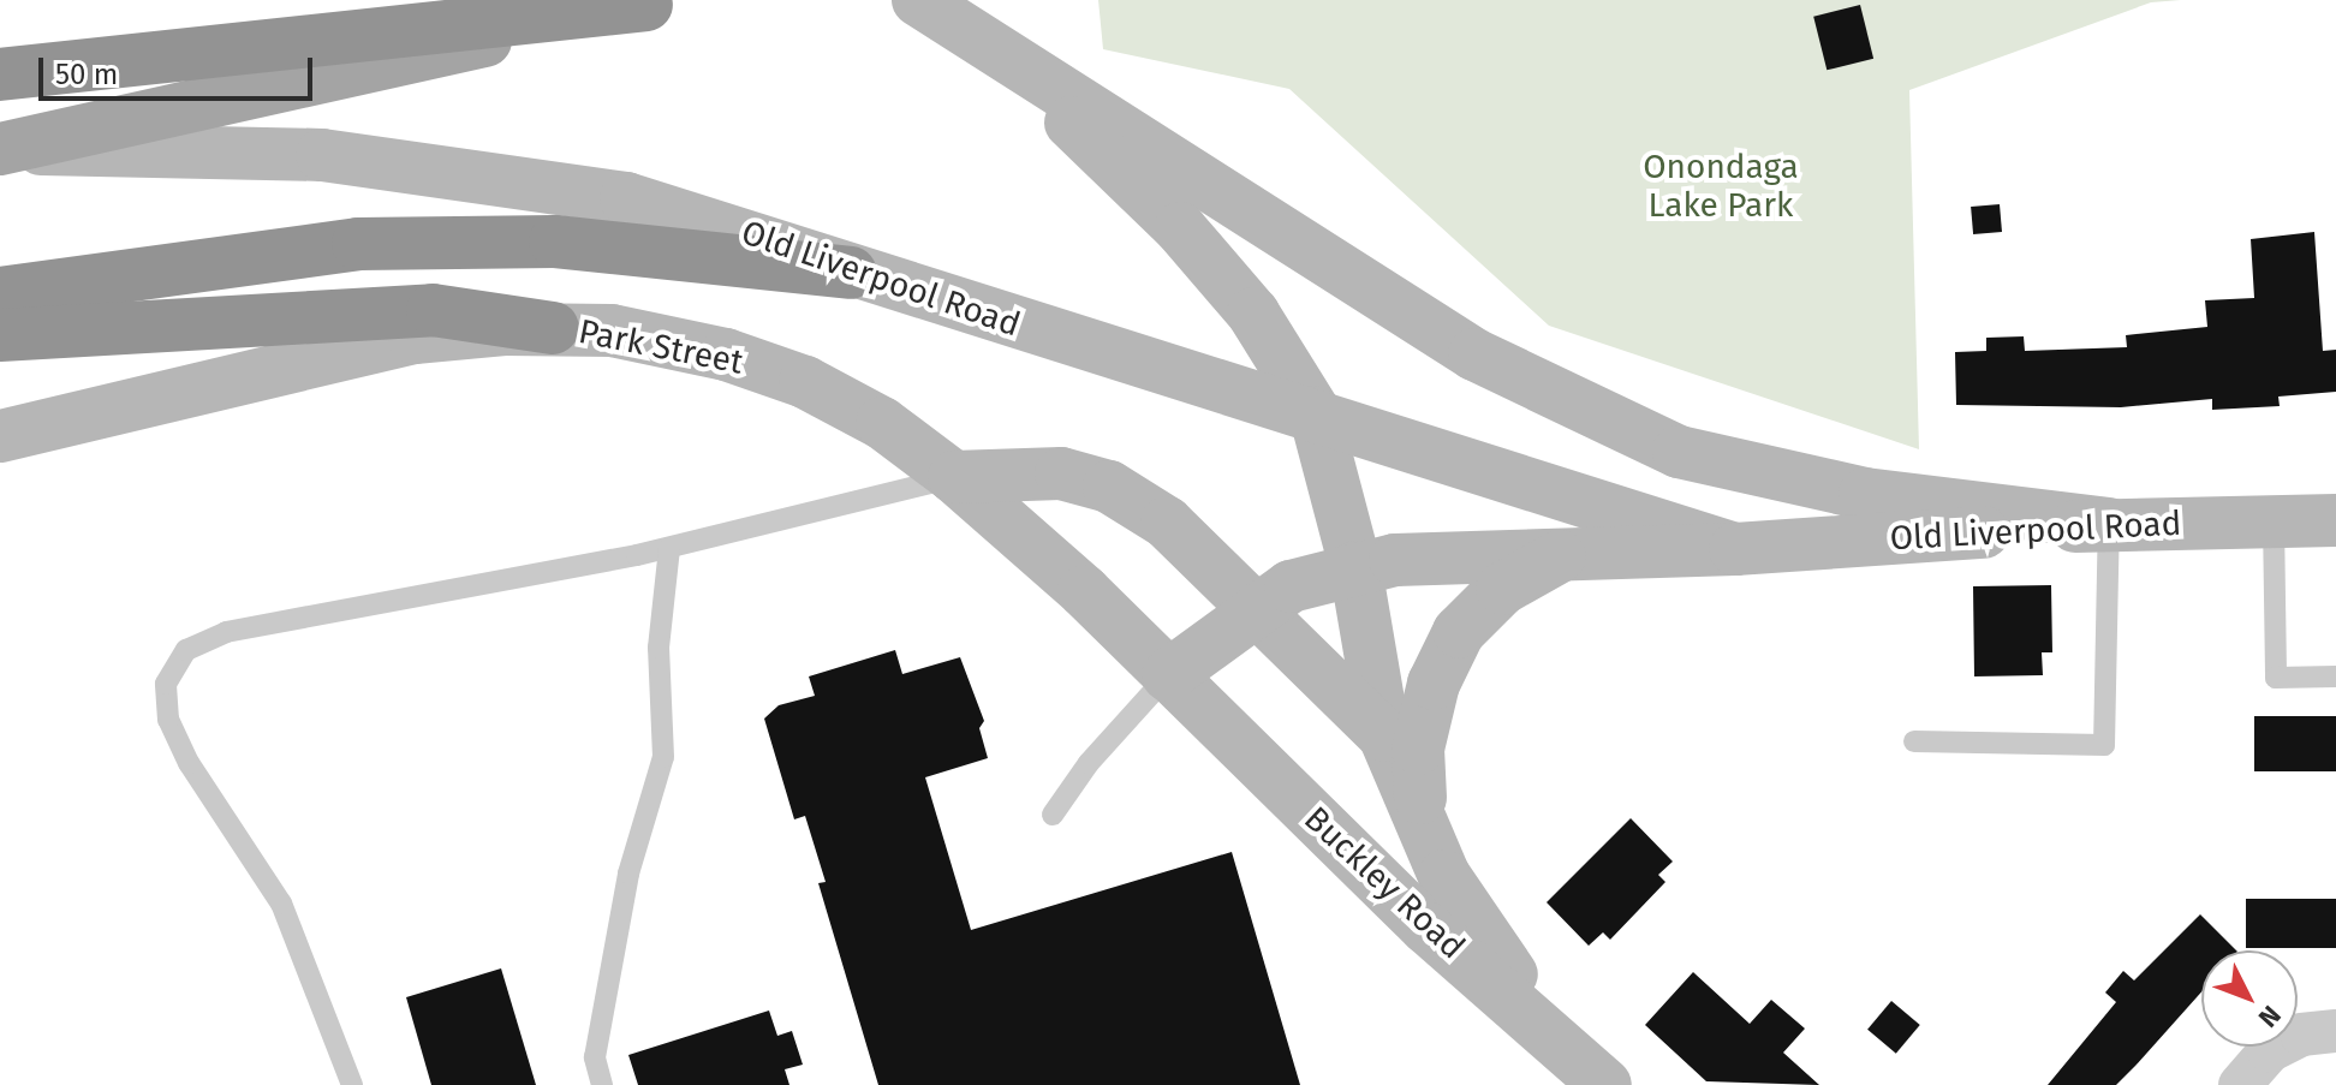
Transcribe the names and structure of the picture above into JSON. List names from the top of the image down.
{
  "streets": {
    "main road": ["Old Liverpool Road", "Park Street", "Buckley Road"]
  },
  "crossings": [
    ["Old Liverpool Road", "Park Street"],
    ["Old Liverpool Road", "Buckley Road"],
    ["Park Street", "Buckley Road"]
  ],
  "parks": ["Onondaga Lake Park"],
  "scale_bar": "50 m",
  "north": "bottom right"
}
